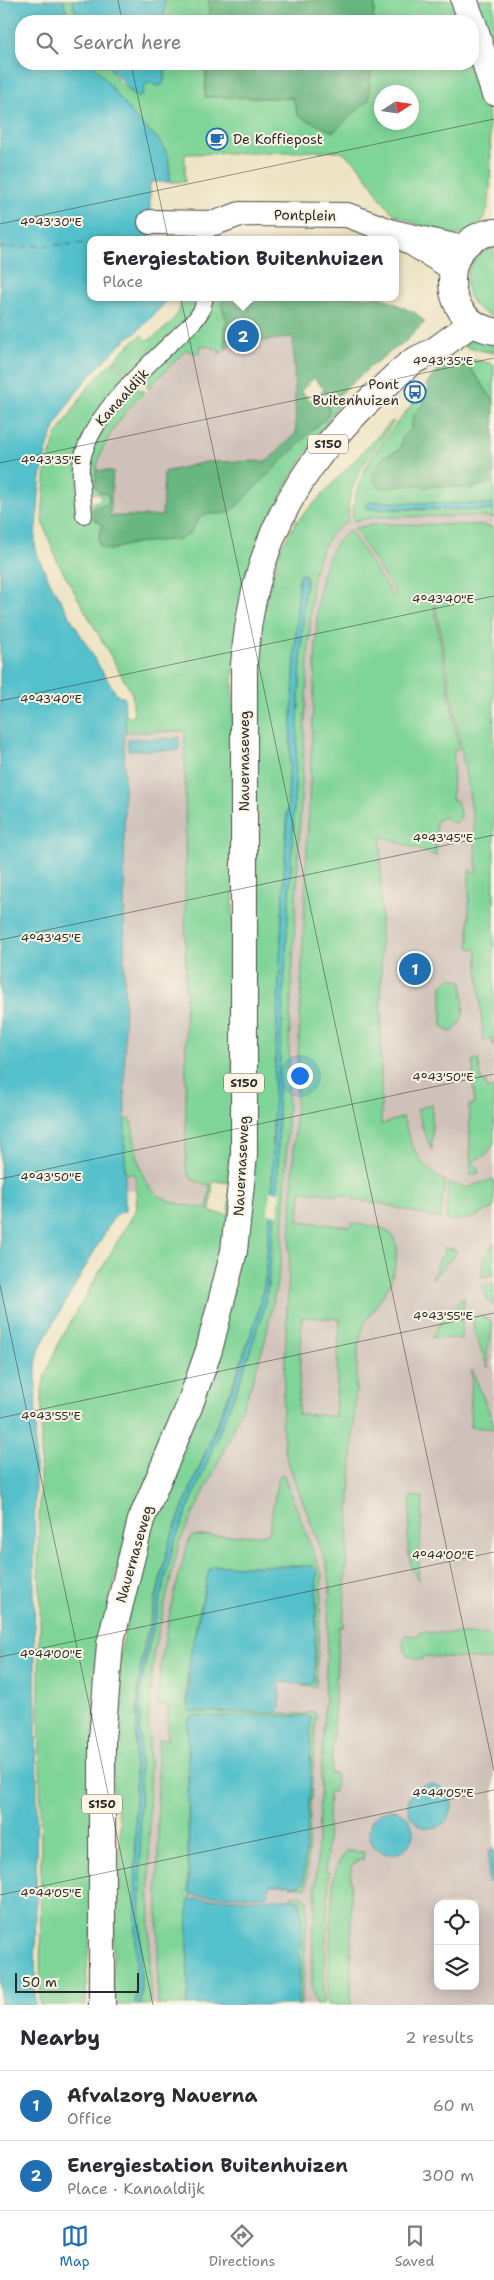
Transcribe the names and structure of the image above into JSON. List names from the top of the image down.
{
  "streets": {
    "main road": ["S150", "Nauernaseweg"],
    "street": ["Pontplein", "Kanaaldijk"]
  },
  "places": {
    "cafe": ["De Koffiepost"],
    "bus stop": ["Pont Buitenhuizen"]
  },
  "scale_bar": "50 m",
  "north": "right",
  "page": {
    "search": "Search here",
    "popup": ["Energiestation Buitenhuizen", "Place"],
    "pins": ["2", "1"],
    "scale": "50 m",
    "heading": ["Nearby", "2 results"],
    "list": [
      {
        "mark": "1",
        "name": "Afvalzorg Nauerna",
        "note": "Office",
        "value": "60 m"
      },
      {
        "mark": "2",
        "name": "Energiestation Buitenhuizen",
        "note": "Place · Kanaaldijk",
        "value": "300 m"
      }
    ],
    "nav": ["Map", "Directions", "Saved"]
  },
  "coordinates": [
    "4°43'30\"E",
    "4°43'35\"E",
    "4°43'40\"E",
    "4°43'45\"E",
    "4°43'50\"E",
    "4°43'55\"E",
    "4°44'00\"E",
    "4°44'05\"E"
  ]
}
